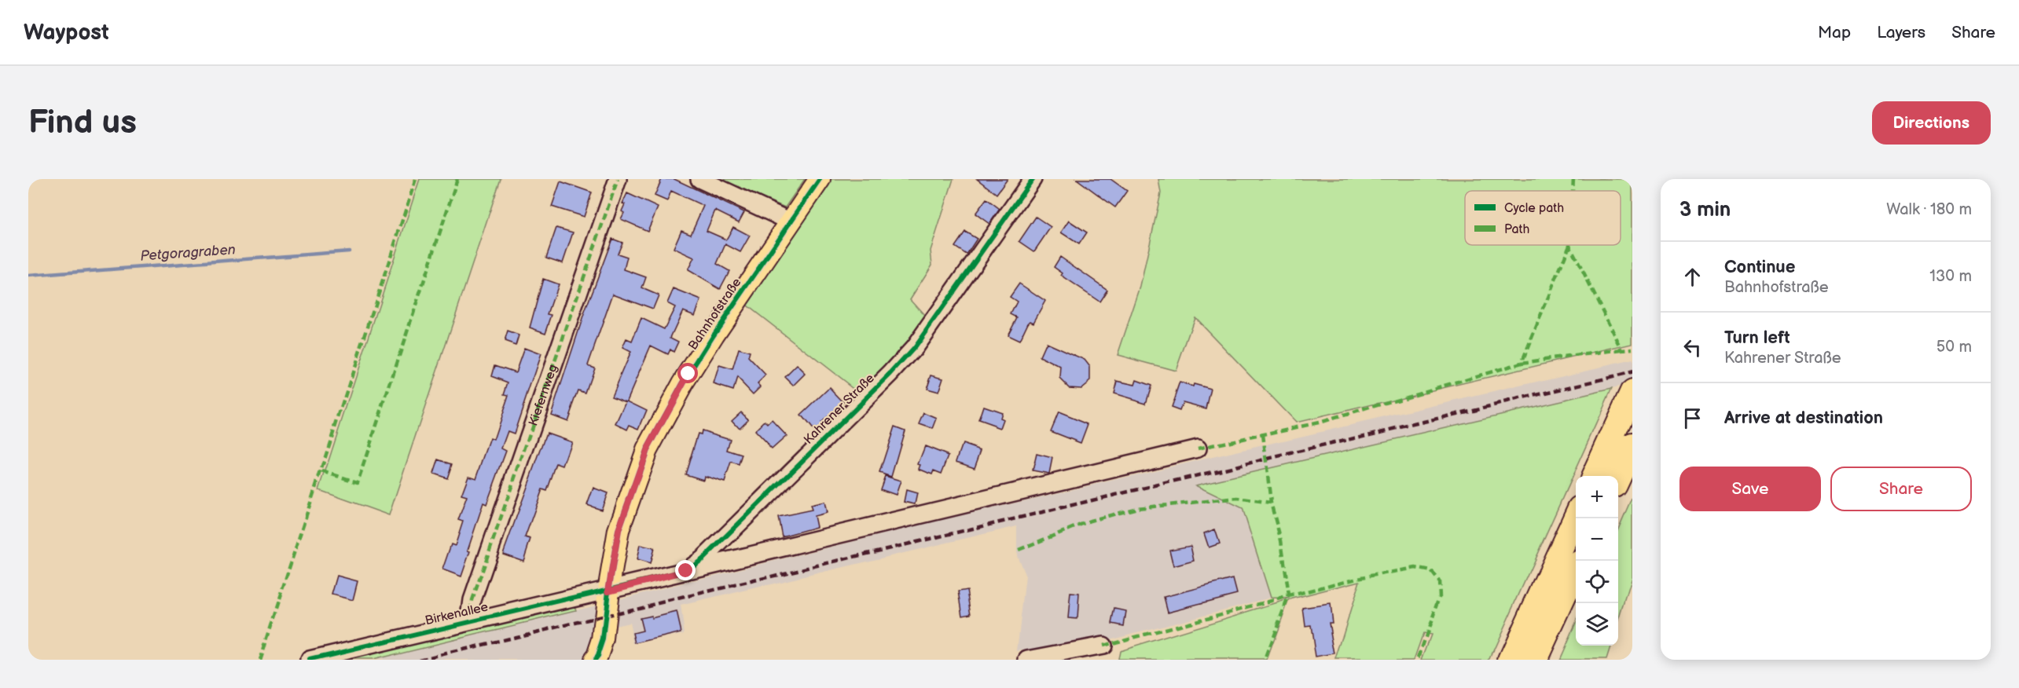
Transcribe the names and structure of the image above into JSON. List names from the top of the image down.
{
  "streets": {
    "main road": ["Bahnhofstraße"],
    "street": ["Kiefernweg", "Kahrener Straße", "Birkenallee"]
  },
  "crossings": [
    ["Bahnhofstraße", "Kahrener Straße"],
    ["Bahnhofstraße", "Birkenallee"],
    ["Kahrener Straße", "Birkenallee"]
  ],
  "water": ["Petgoragraben"],
  "legend": ["Cycle path", "Path"],
  "page": {
    "header": "Waypost",
    "nav": ["Map", "Layers", "Share"],
    "buttons": [
      "Directions",
      ["Save", "Share"]
    ],
    "title": "Find us",
    "heading": ["3 min", "Walk · 180 m"],
    "list": [
      ["Continue", "Bahnhofstraße", "130 m"],
      ["Turn left", "Kahrener Straße", "50 m"],
      "Arrive at destination"
    ],
    "map_buttons": ["+", "−"]
  }
}
